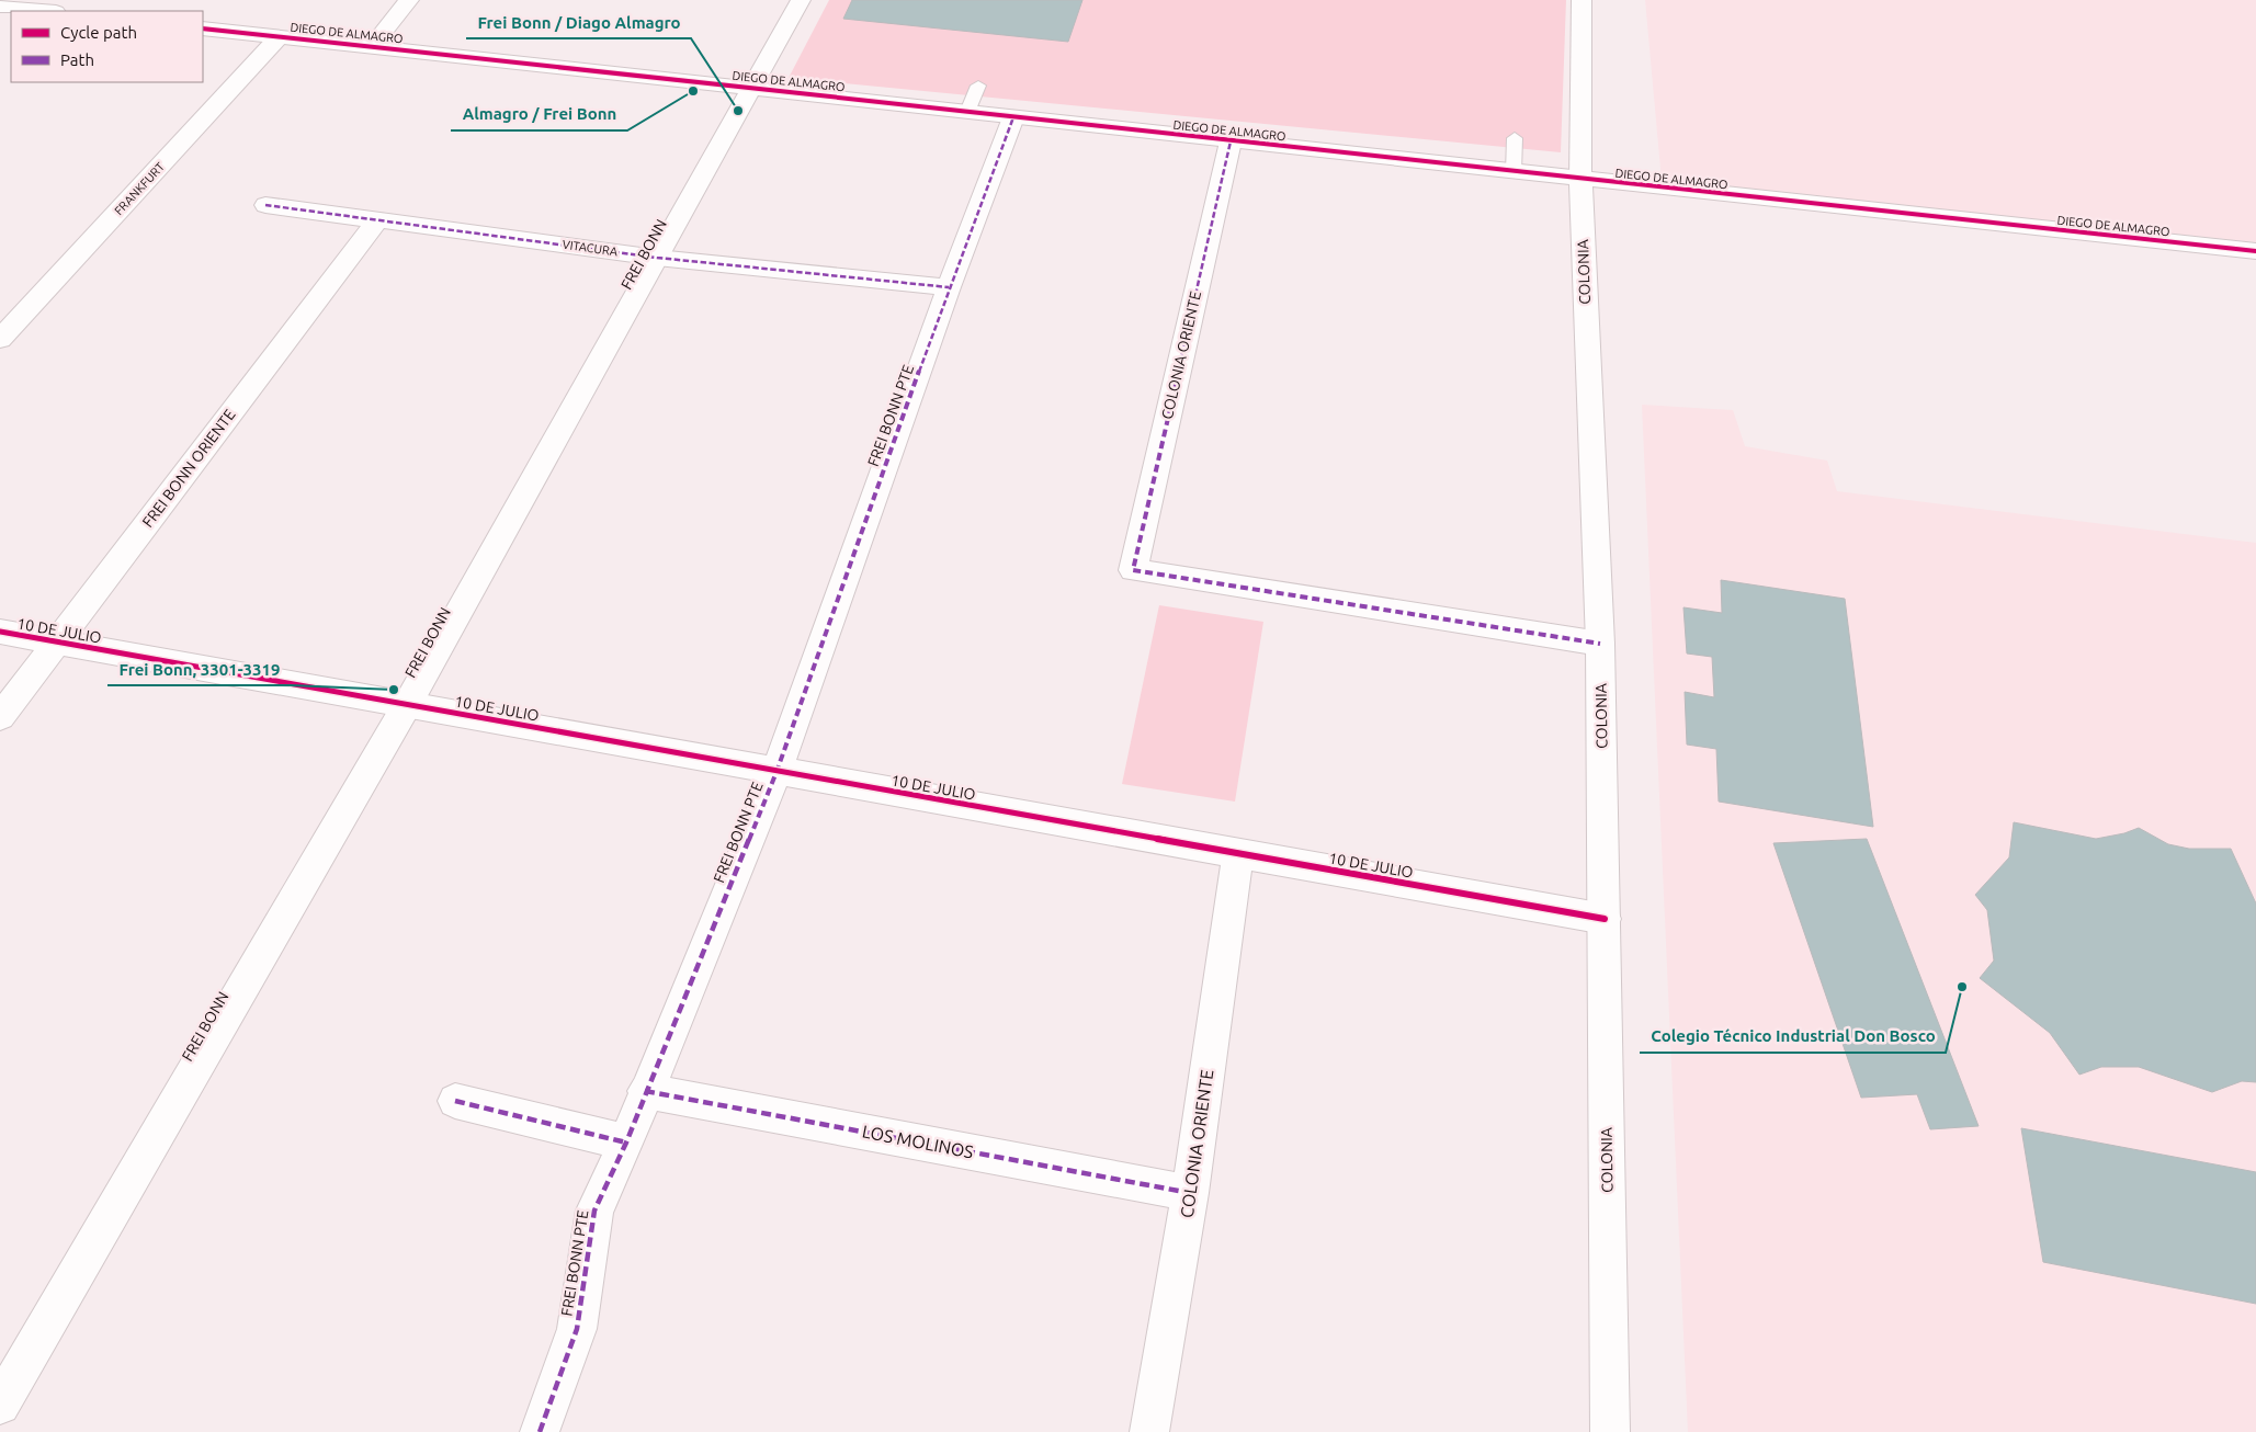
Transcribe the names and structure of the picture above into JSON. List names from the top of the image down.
{
  "streets": {
    "street": [
      "DIEGO DE ALMAGRO",
      "FRANKFURT",
      "VITACURA",
      "FREI BONN",
      "COLONIA",
      "COLONIA ORIENTE",
      "FREI BONN PTE",
      "FREI BONN ORIENTE",
      "10 DE JULIO",
      "LOS MOLINOS"
    ]
  },
  "crossings": [
    ["DIEGO DE ALMAGRO", "FRANKFURT"],
    ["DIEGO DE ALMAGRO", "FREI BONN"],
    ["DIEGO DE ALMAGRO", "COLONIA"],
    ["DIEGO DE ALMAGRO", "COLONIA ORIENTE"],
    ["DIEGO DE ALMAGRO", "FREI BONN PTE"],
    ["VITACURA", "FREI BONN"],
    ["VITACURA", "FREI BONN PTE"],
    ["VITACURA", "FREI BONN ORIENTE"],
    ["FREI BONN", "10 DE JULIO"],
    ["COLONIA", "COLONIA ORIENTE"],
    ["COLONIA", "10 DE JULIO"],
    ["COLONIA ORIENTE", "10 DE JULIO"],
    ["COLONIA ORIENTE", "LOS MOLINOS"],
    ["FREI BONN PTE", "10 DE JULIO"],
    ["FREI BONN PTE", "LOS MOLINOS"],
    ["FREI BONN ORIENTE", "10 DE JULIO"]
  ],
  "places": [
    "Almagro / Frei Bonn",
    "Frei Bonn / Diago Almagro",
    "Frei Bonn, 3301-3319",
    "Colegio Técnico Industrial Don Bosco"
  ],
  "legend": ["Cycle path", "Path"]
}
